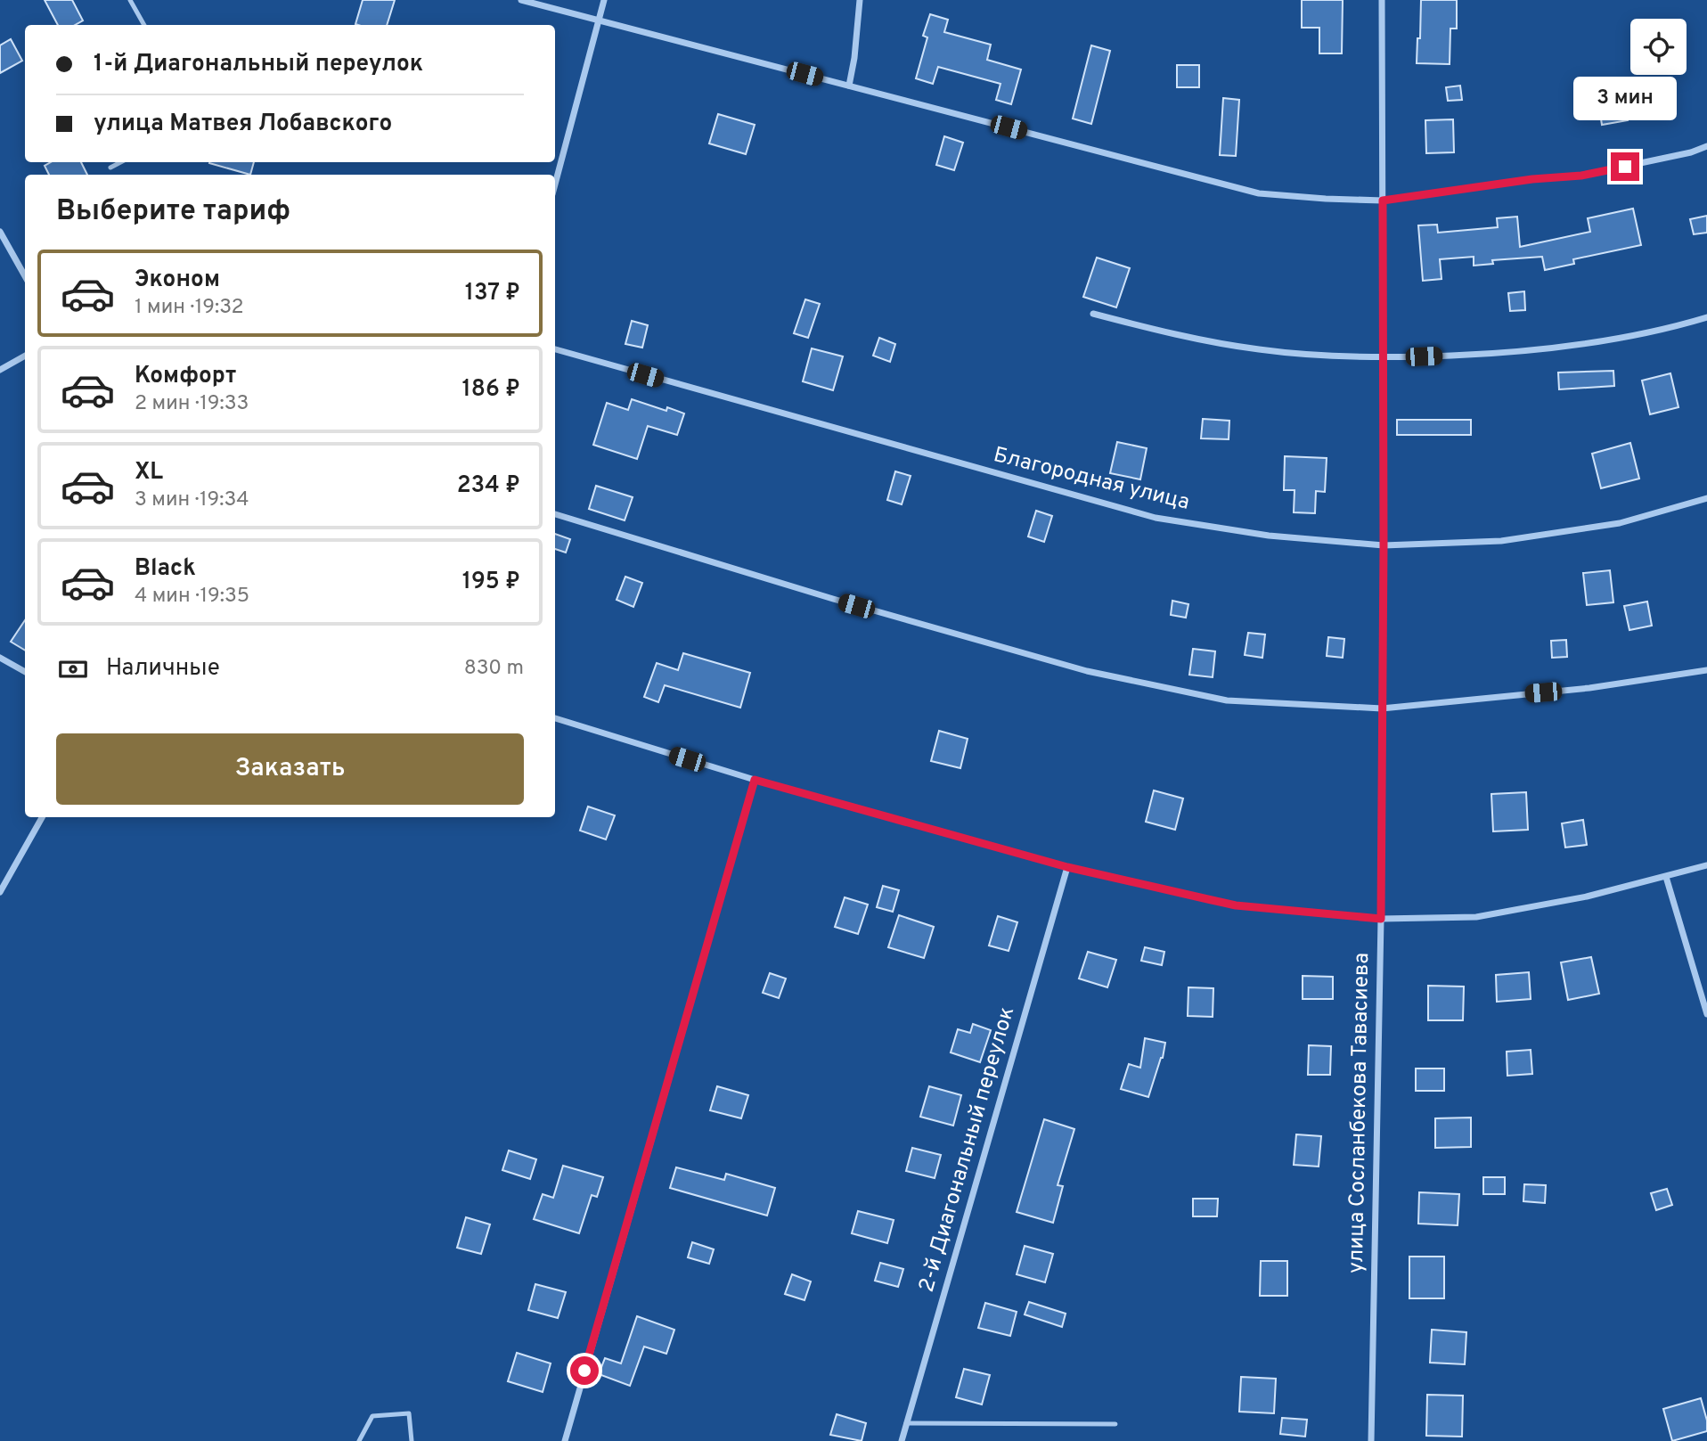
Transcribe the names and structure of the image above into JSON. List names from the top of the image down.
{
  "streets": {
    "street": ["Благородная улица", "улица Сосланбекова Тавасиева", "2-й Диагональный переулок"]
  },
  "crossings": [
    ["Благородная улица", "улица Сосланбекова Тавасиева"]
  ],
  "page": {
    "banner": ["1-й Диагональный переулок", "улица Матвея Лобавского"],
    "bubble": "3 мин",
    "heading": "Выберите тариф",
    "list": [
      {
        "name": "Эконом",
        "note": "1 мин · 19:32",
        "value": "137 ₽"
      },
      {
        "name": "Комфорт",
        "note": "2 мин · 19:33",
        "value": "186 ₽"
      },
      {
        "name": "XL",
        "note": "3 мин · 19:34",
        "value": "234 ₽"
      },
      {
        "name": "Black",
        "note": "4 мин · 19:35",
        "value": "195 ₽"
      }
    ],
    "pay": ["Наличные", "830 m"],
    "buttons": "Заказать"
  }
}
